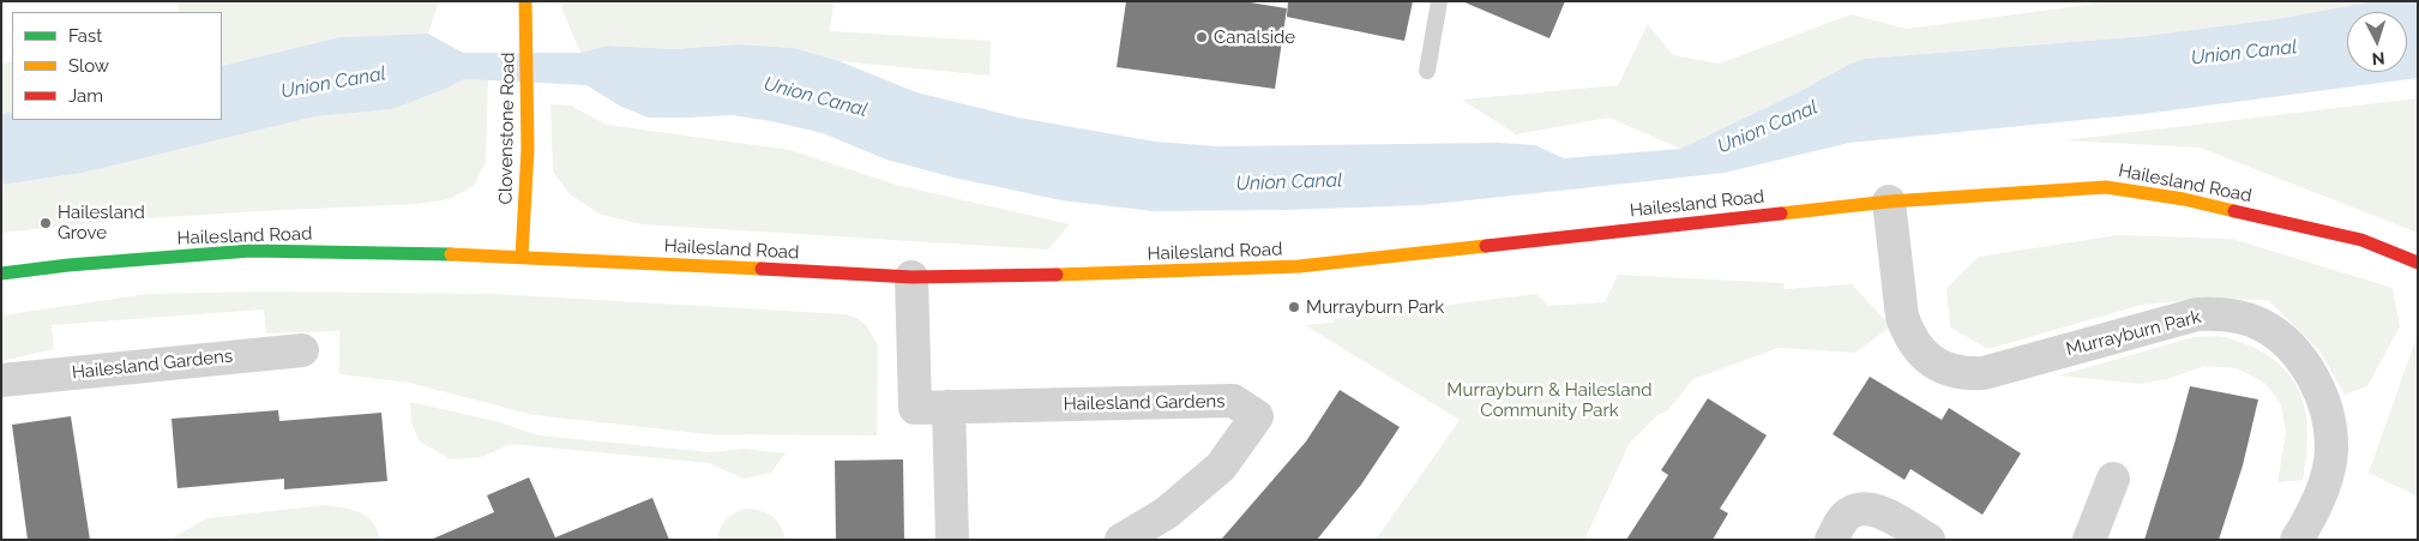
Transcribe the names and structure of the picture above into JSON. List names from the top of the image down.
{
  "streets": {
    "street": [
      "Clovenstone Road",
      "Hailesland Road",
      "Murrayburn Park",
      "Hailesland Gardens"
    ]
  },
  "crossings": [
    ["Clovenstone Road", "Hailesland Road"],
    ["Hailesland Road", "Murrayburn Park"],
    ["Hailesland Road", "Hailesland Gardens"]
  ],
  "water": ["Union Canal"],
  "parks": ["Murrayburn & Hailesland Community Park"],
  "places": ["Canalside", "Hailesland Grove", "Murrayburn Park"],
  "legend": ["Fast", "Slow", "Jam"],
  "north": "bottom"
}
